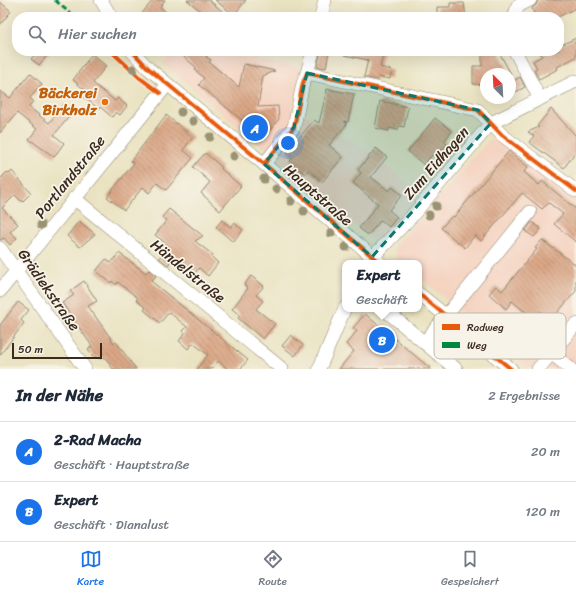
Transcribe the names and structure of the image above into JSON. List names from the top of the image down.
{
  "streets": {
    "street": [
      "Zum Eidhagen",
      "Portlandstraße",
      "Hauptstraße",
      "Händelstraße",
      "Grädiekstraße"
    ]
  },
  "crossings": [
    ["Portlandstraße", "Hauptstraße"],
    ["Portlandstraße", "Händelstraße"],
    ["Portlandstraße", "Grädiekstraße"]
  ],
  "places": ["Bäckerei Birkholz"],
  "legend": ["Radweg", "Weg"],
  "scale_bar": "50 m",
  "north": "top left",
  "page": {
    "search": "Hier suchen",
    "pins": ["A", "B"],
    "popup": ["Expert", "Geschäft"],
    "scale": "50 m",
    "heading": ["In der Nähe", "2 Ergebnisse"],
    "list": [
      {
        "mark": "A",
        "name": "2-Rad Macha",
        "note": "Geschäft · Hauptstraße",
        "value": "20 m"
      },
      {
        "mark": "B",
        "name": "Expert",
        "note": "Geschäft · Dianalust",
        "value": "120 m"
      }
    ],
    "nav": ["Karte", "Route", "Gespeichert"]
  }
}
